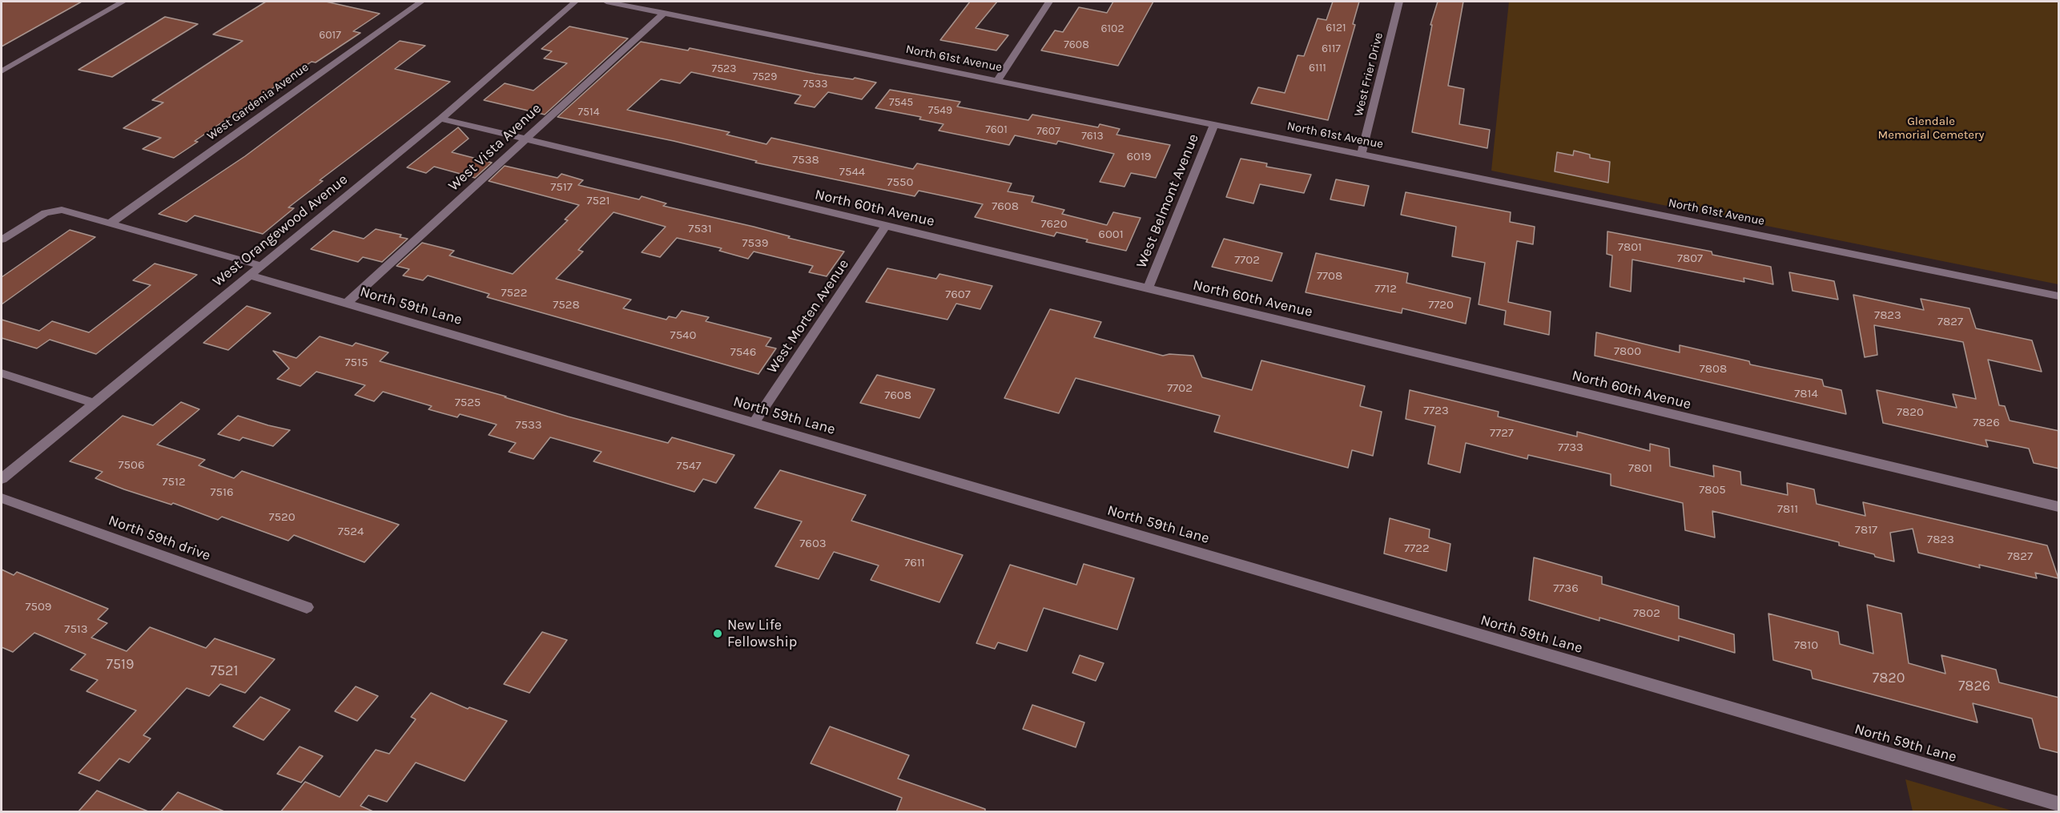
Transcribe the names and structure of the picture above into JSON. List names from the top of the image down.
{
  "streets": {
    "street": [
      "North 61st Avenue",
      "West Frier Drive",
      "West Gardenia Avenue",
      "West Vista Avenue",
      "West Belmont Avenue",
      "North 60th Avenue",
      "West Orangewood Avenue",
      "North 59th Lane",
      "West Morten Avenue",
      "North 59th drive"
    ]
  },
  "crossings": [
    ["North 61st Avenue", "West Frier Drive"],
    ["North 61st Avenue", "West Vista Avenue"],
    ["North 61st Avenue", "West Belmont Avenue"],
    ["West Vista Avenue", "North 60th Avenue"],
    ["West Vista Avenue", "North 59th Lane"],
    ["West Belmont Avenue", "North 60th Avenue"],
    ["North 60th Avenue", "West Orangewood Avenue"],
    ["North 60th Avenue", "West Morten Avenue"],
    ["West Orangewood Avenue", "North 59th Lane"],
    ["North 59th Lane", "West Morten Avenue"]
  ],
  "parks": ["Glendale Memorial Cemetery"],
  "places": ["New Life Fellowship"],
  "house_numbers": [
    "6121",
    "6102",
    "6017",
    "7608",
    "6117",
    "6111",
    "7523",
    "7529",
    "7533",
    "7545",
    "7549",
    "7514",
    "7601",
    "7607",
    "7613",
    "6019",
    "7538",
    "7544",
    "7550",
    "7517",
    "7521",
    "7608",
    "7620",
    "7531",
    "6001",
    "7539",
    "7801",
    "7807",
    "7702",
    "7708",
    "7712",
    "7522",
    "7607",
    "7528",
    "7720",
    "7823",
    "7827",
    "7540",
    "7800",
    "7546",
    "7515",
    "7808",
    "7702",
    "7814",
    "7608",
    "7525",
    "7723",
    "7820",
    "7826",
    "7533",
    "7727",
    "7733",
    "7506",
    "7547",
    "7801",
    "7512",
    "7805",
    "7516",
    "7811",
    "7520",
    "7817",
    "7524",
    "7823",
    "7603",
    "7722",
    "7827",
    "7611",
    "7736",
    "7509",
    "7802",
    "7513",
    "7810",
    "7519",
    "7521",
    "7820",
    "7826"
  ]
}
